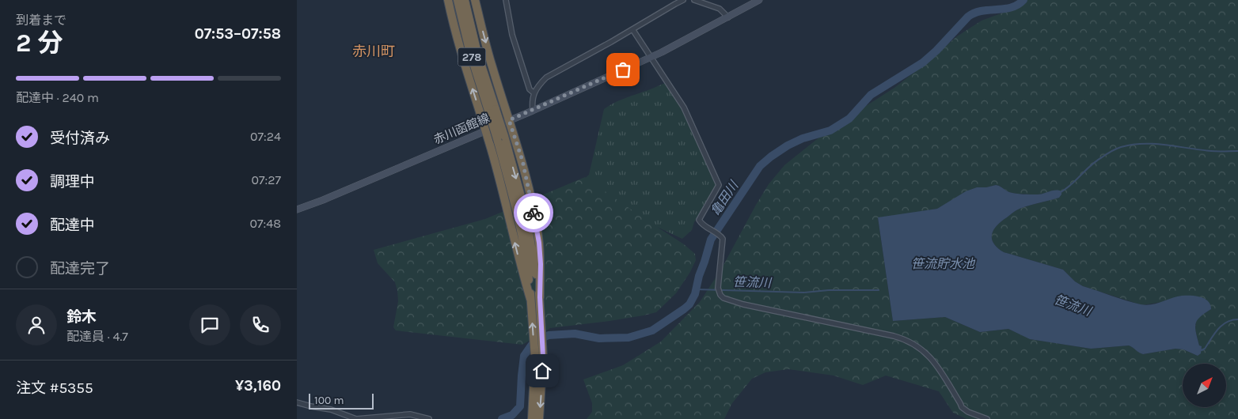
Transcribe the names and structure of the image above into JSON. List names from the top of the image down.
{
  "streets": {
    "highway": ["278"],
    "main road": ["赤川函館線"]
  },
  "districts": ["赤川町"],
  "water": ["亀田川", "笹流貯水池", "笹流川"],
  "scale_bar": "100 m",
  "north": "top right",
  "page": {
    "heading": ["2 分", "到着まで", "07:53–07:58"],
    "panel": [
      "鈴木",
      "配達員 · 4.7",
      "注文 #5355",
      "¥3,160"
    ],
    "bar": "配達中 · 240 m",
    "list": [
      ["受付済み", "07:24"],
      ["調理中", "07:27"],
      ["配達中", "07:48"],
      "配達完了"
    ],
    "scale": "100 m"
  }
}
